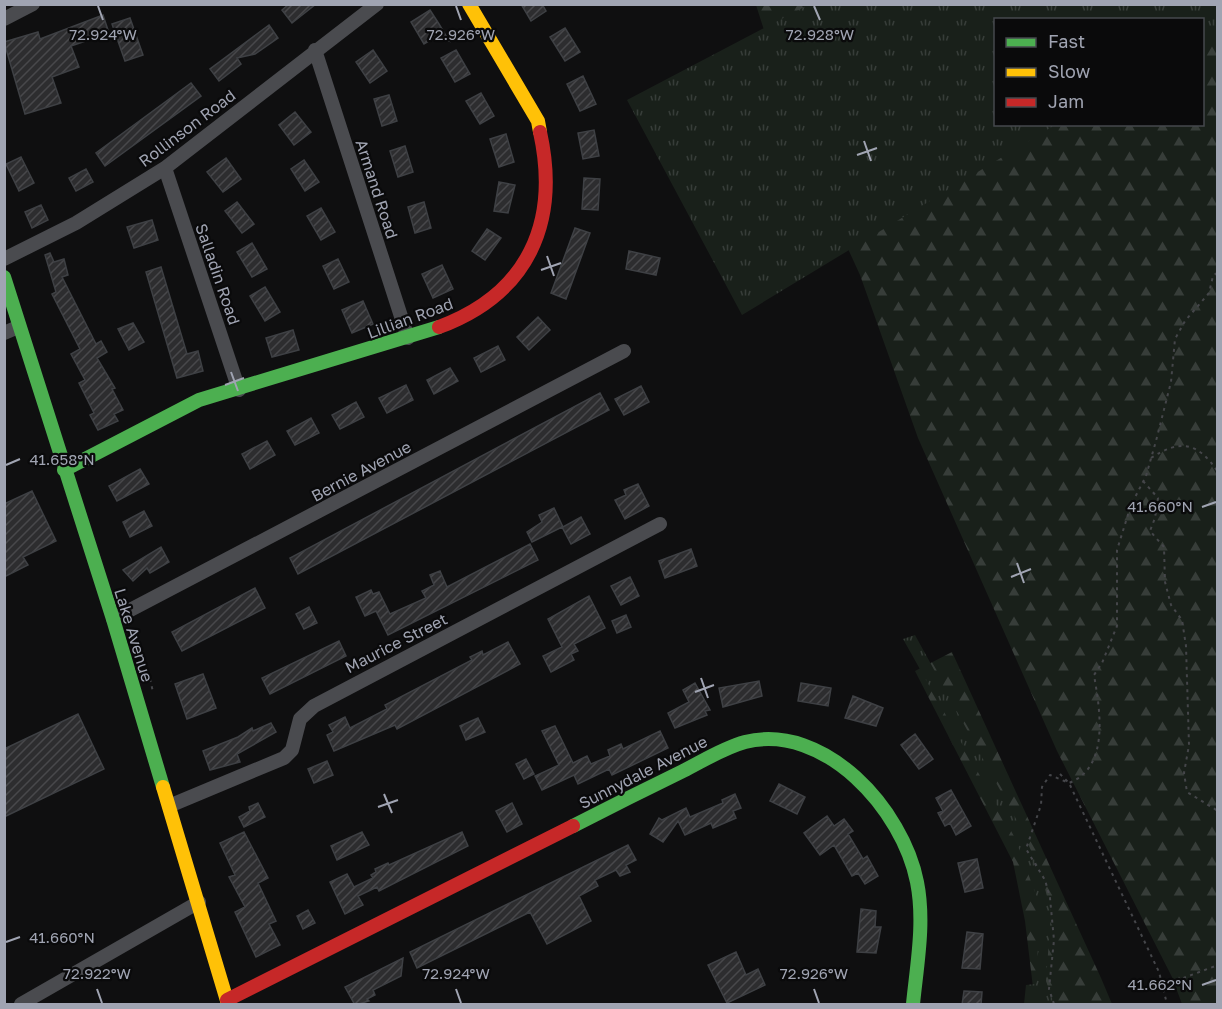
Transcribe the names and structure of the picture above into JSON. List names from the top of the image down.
{
  "streets": {
    "street": [
      "Rollinson Road",
      "Armand Road",
      "Salladin Road",
      "Lillian Road",
      "Bernie Avenue",
      "Lake Avenue",
      "Maurice Street",
      "Sunnydale Avenue"
    ]
  },
  "crossings": [
    ["Rollinson Road", "Armand Road"],
    ["Rollinson Road", "Salladin Road"],
    ["Armand Road", "Lillian Road"],
    ["Salladin Road", "Lillian Road"],
    ["Lillian Road", "Lake Avenue"],
    ["Bernie Avenue", "Lake Avenue"],
    ["Lake Avenue", "Maurice Street"],
    ["Lake Avenue", "Sunnydale Avenue"]
  ],
  "legend": ["Fast", "Slow", "Jam"],
  "coordinates": [
    "72.924°W",
    "72.928°W",
    "72.926°W",
    "41.658°N",
    "41.660°N",
    "72.922°W",
    "41.662°N"
  ]
}
